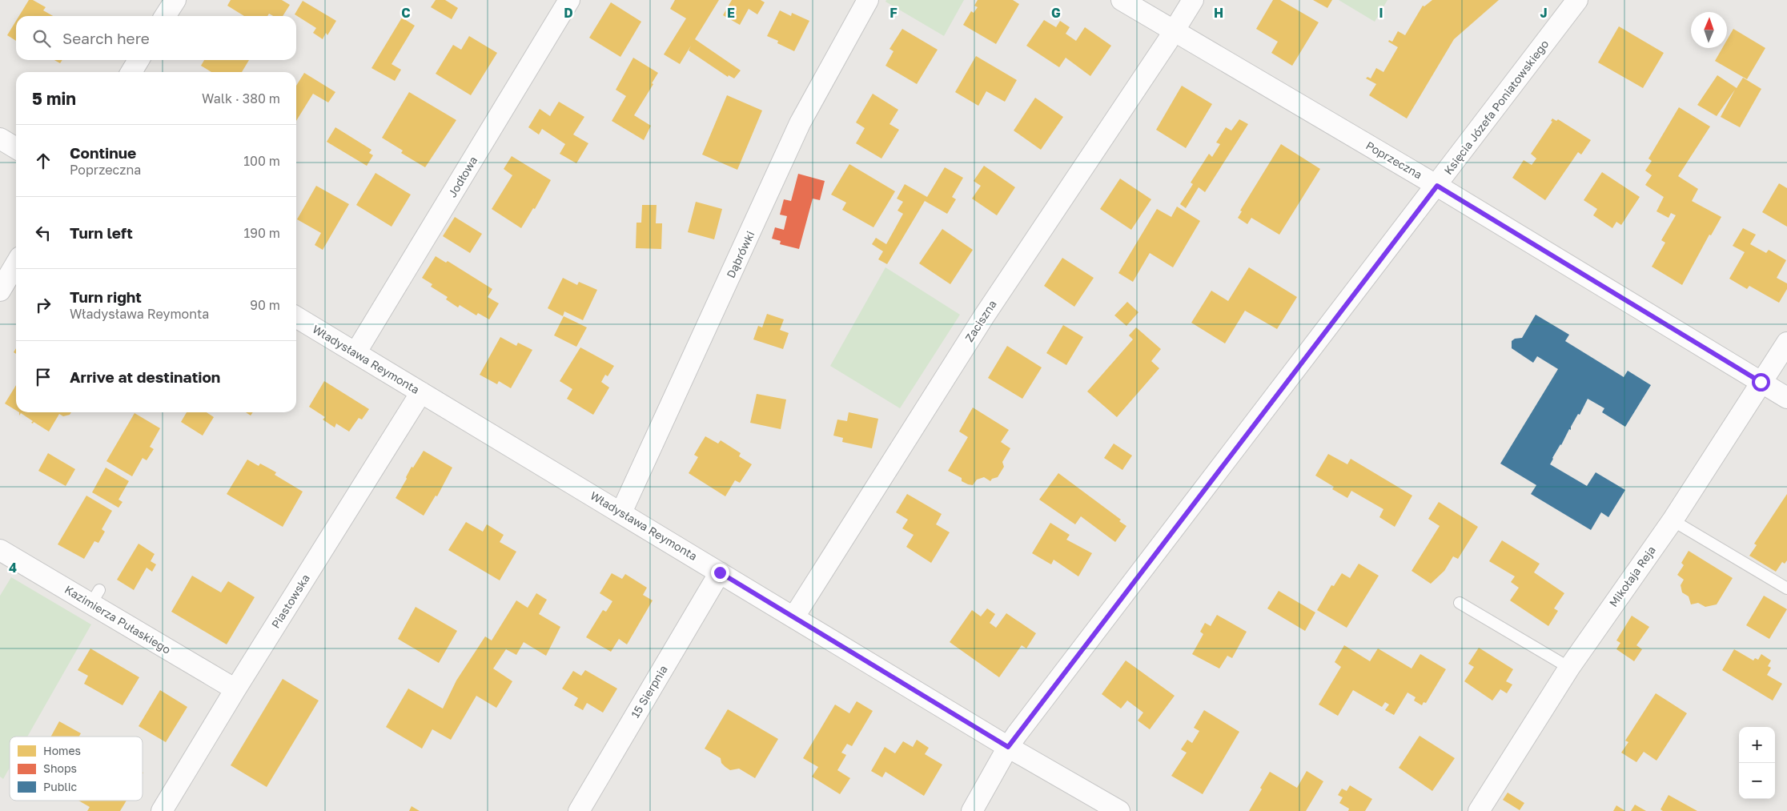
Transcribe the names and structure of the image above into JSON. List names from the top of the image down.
{
  "streets": {
    "street": [
      "Księcia Józefa Poniatowskiego",
      "Poprzeczna",
      "Jodłowa",
      "Dąbrówki",
      "Zaciszna",
      "Władysława Reymonta",
      "Mikołaja Reja",
      "Piastowska",
      "Kazimierza Pułaskiego",
      "15 Sierpnia"
    ]
  },
  "crossings": [
    ["Księcia Józefa Poniatowskiego", "Poprzeczna"],
    ["Księcia Józefa Poniatowskiego", "Władysława Reymonta"],
    ["Poprzeczna", "Zaciszna"],
    ["Poprzeczna", "Mikołaja Reja"],
    ["Jodłowa", "Władysława Reymonta"],
    ["Dąbrówki", "Władysława Reymonta"],
    ["Zaciszna", "Władysława Reymonta"],
    ["Władysława Reymonta", "Piastowska"],
    ["Władysława Reymonta", "15 Sierpnia"],
    ["Piastowska", "Kazimierza Pułaskiego"]
  ],
  "legend": ["Homes", "Shops", "Public"],
  "north": "top",
  "page": {
    "search": "Search here",
    "heading": ["5 min", "Walk · 380 m"],
    "list": [
      ["Continue", "Poprzeczna", "100 m"],
      ["Turn left", "190 m"],
      ["Turn right", "Władysława Reymonta", "90 m"],
      "Arrive at destination"
    ],
    "map_buttons": ["+", "−"]
  },
  "grid": {
    "columns": [
      "C",
      "D",
      "E",
      "F",
      "G",
      "H",
      "I",
      "J"
    ],
    "rows": ["4"]
  }
}
